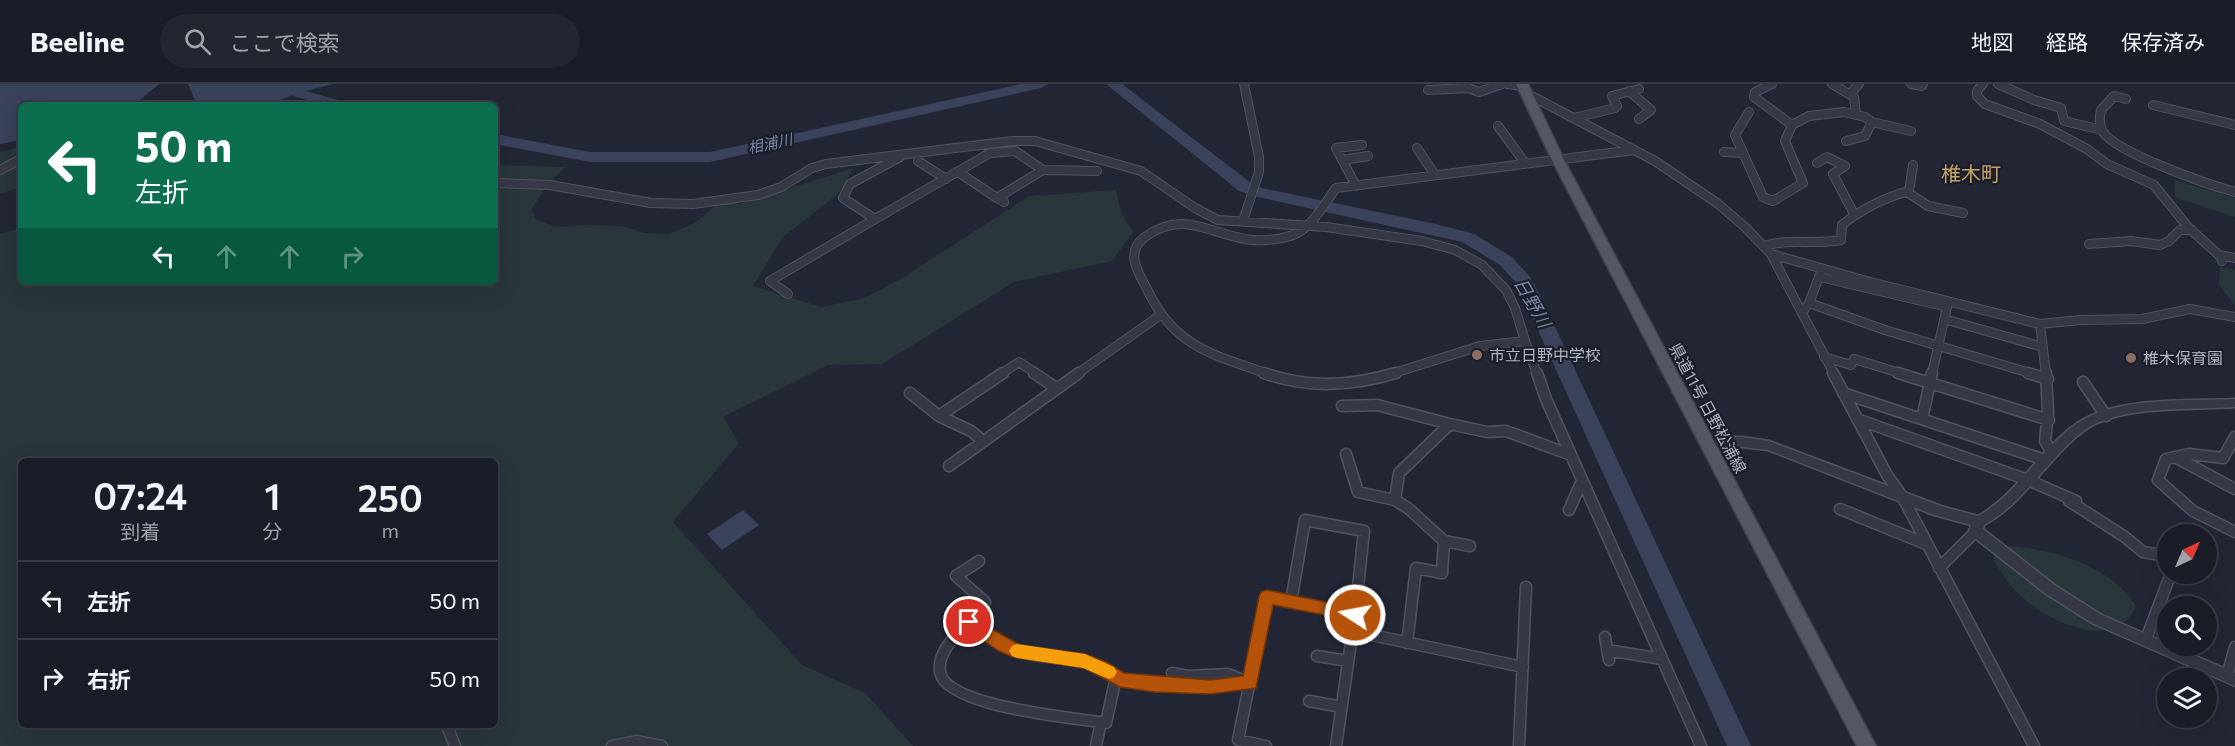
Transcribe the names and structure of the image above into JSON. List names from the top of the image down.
{
  "streets": {
    "main road": ["県道11号 日野松浦線"]
  },
  "districts": ["椎木町"],
  "water": ["相浦川", "日野川"],
  "places": ["市立日野中学校", "椎木保育園"],
  "north": "top right",
  "page": {
    "header": "Beeline",
    "search": "ここで検索",
    "nav": ["地図", "経路", "保存済み"],
    "turn": ["50 m", "左折"],
    "eta": [
      "07:24",
      "到着",
      "1",
      "分",
      "250",
      "m"
    ],
    "list": [
      {
        "name": "左折",
        "value": "50 m"
      },
      {
        "name": "右折",
        "value": "50 m"
      }
    ]
  }
}
